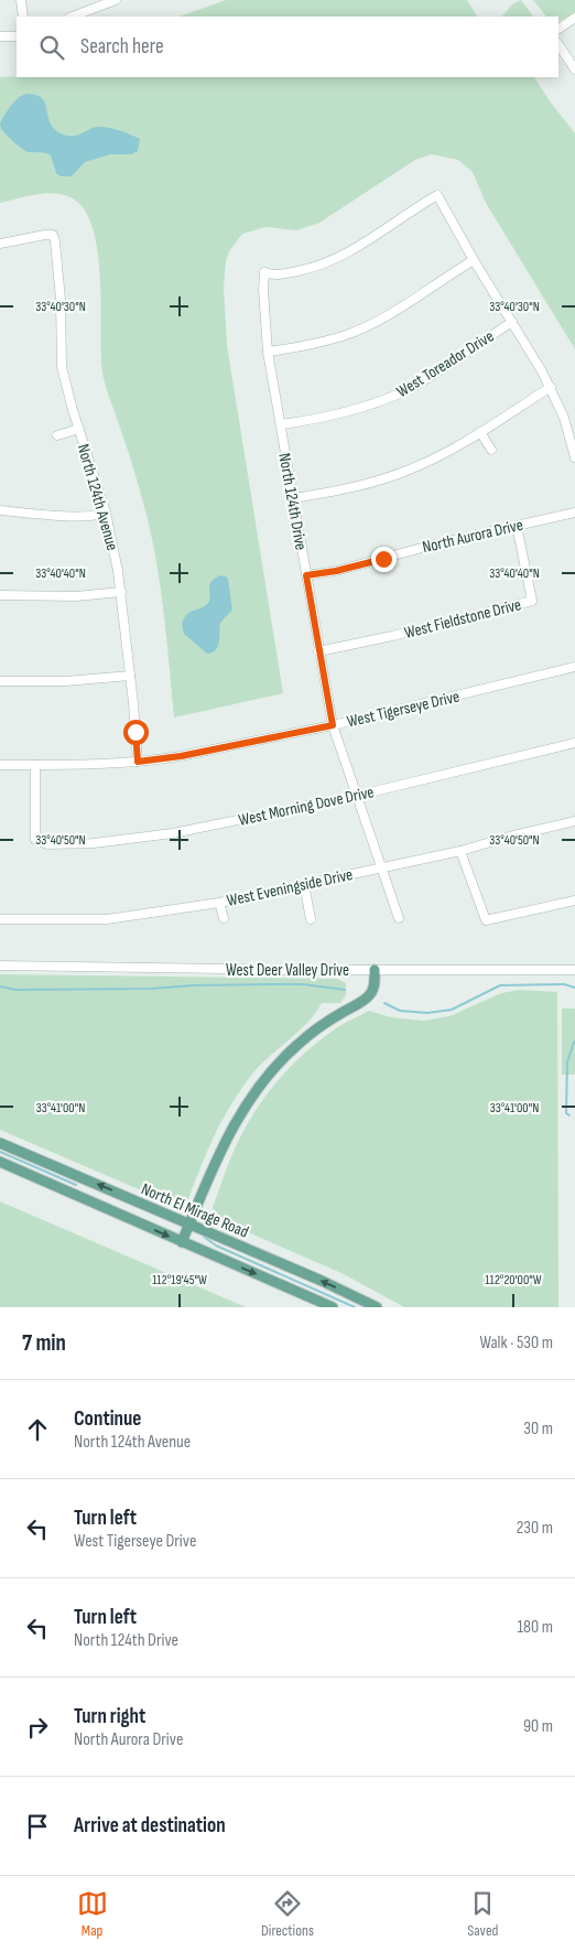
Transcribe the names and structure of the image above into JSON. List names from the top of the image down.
{
  "streets": {
    "main road": ["North El Mirage Road"],
    "street": [
      "West Toreador Drive",
      "North 124th Avenue",
      "North 124th Drive",
      "North Aurora Drive",
      "West Fieldstone Drive",
      "West Tigerseye Drive",
      "West Morning Dove Drive",
      "West Eveningside Drive",
      "West Deer Valley Drive"
    ]
  },
  "crossings": [
    ["West Toreador Drive", "North 124th Drive"],
    ["North 124th Avenue", "West Tigerseye Drive"],
    ["North 124th Drive", "North Aurora Drive"],
    ["North 124th Drive", "West Fieldstone Drive"],
    ["North 124th Drive", "West Tigerseye Drive"],
    ["North 124th Drive", "West Morning Dove Drive"],
    ["North 124th Drive", "West Eveningside Drive"],
    ["North Aurora Drive", "West Fieldstone Drive"],
    ["West Tigerseye Drive", "West Morning Dove Drive"]
  ],
  "page": {
    "search": "Search here",
    "heading": ["7 min", "Walk · 530 m"],
    "list": [
      ["Continue", "North 124th Avenue", "30 m"],
      ["Turn left", "West Tigerseye Drive", "230 m"],
      ["Turn left", "North 124th Drive", "180 m"],
      ["Turn right", "North Aurora Drive", "90 m"],
      "Arrive at destination"
    ],
    "nav": ["Map", "Directions", "Saved"]
  },
  "coordinates": [
    "33°40'30\"N",
    "33°40'40\"N",
    "33°40'50\"N",
    "33°41'00\"N",
    "112°19'45\"W",
    "112°20'00\"W"
  ]
}
